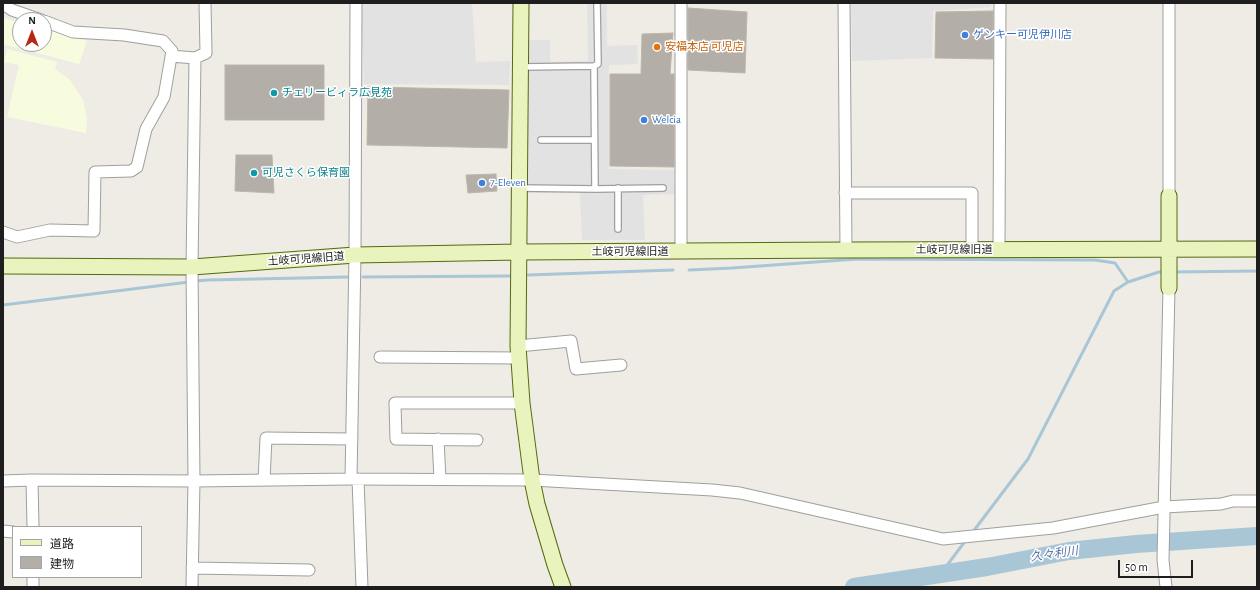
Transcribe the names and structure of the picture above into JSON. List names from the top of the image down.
{
  "streets": {
    "street": ["土岐可児線旧道"]
  },
  "water": ["久々利川"],
  "places": [
    "ゲンキー可児伊川店",
    "安福本店 可児店",
    "チェリービィラ広見苑",
    "Welcia",
    "可児さくら保育園",
    "7-Eleven"
  ],
  "legend": ["道路", "建物"],
  "scale_bar": "50 m",
  "north": "top"
}
